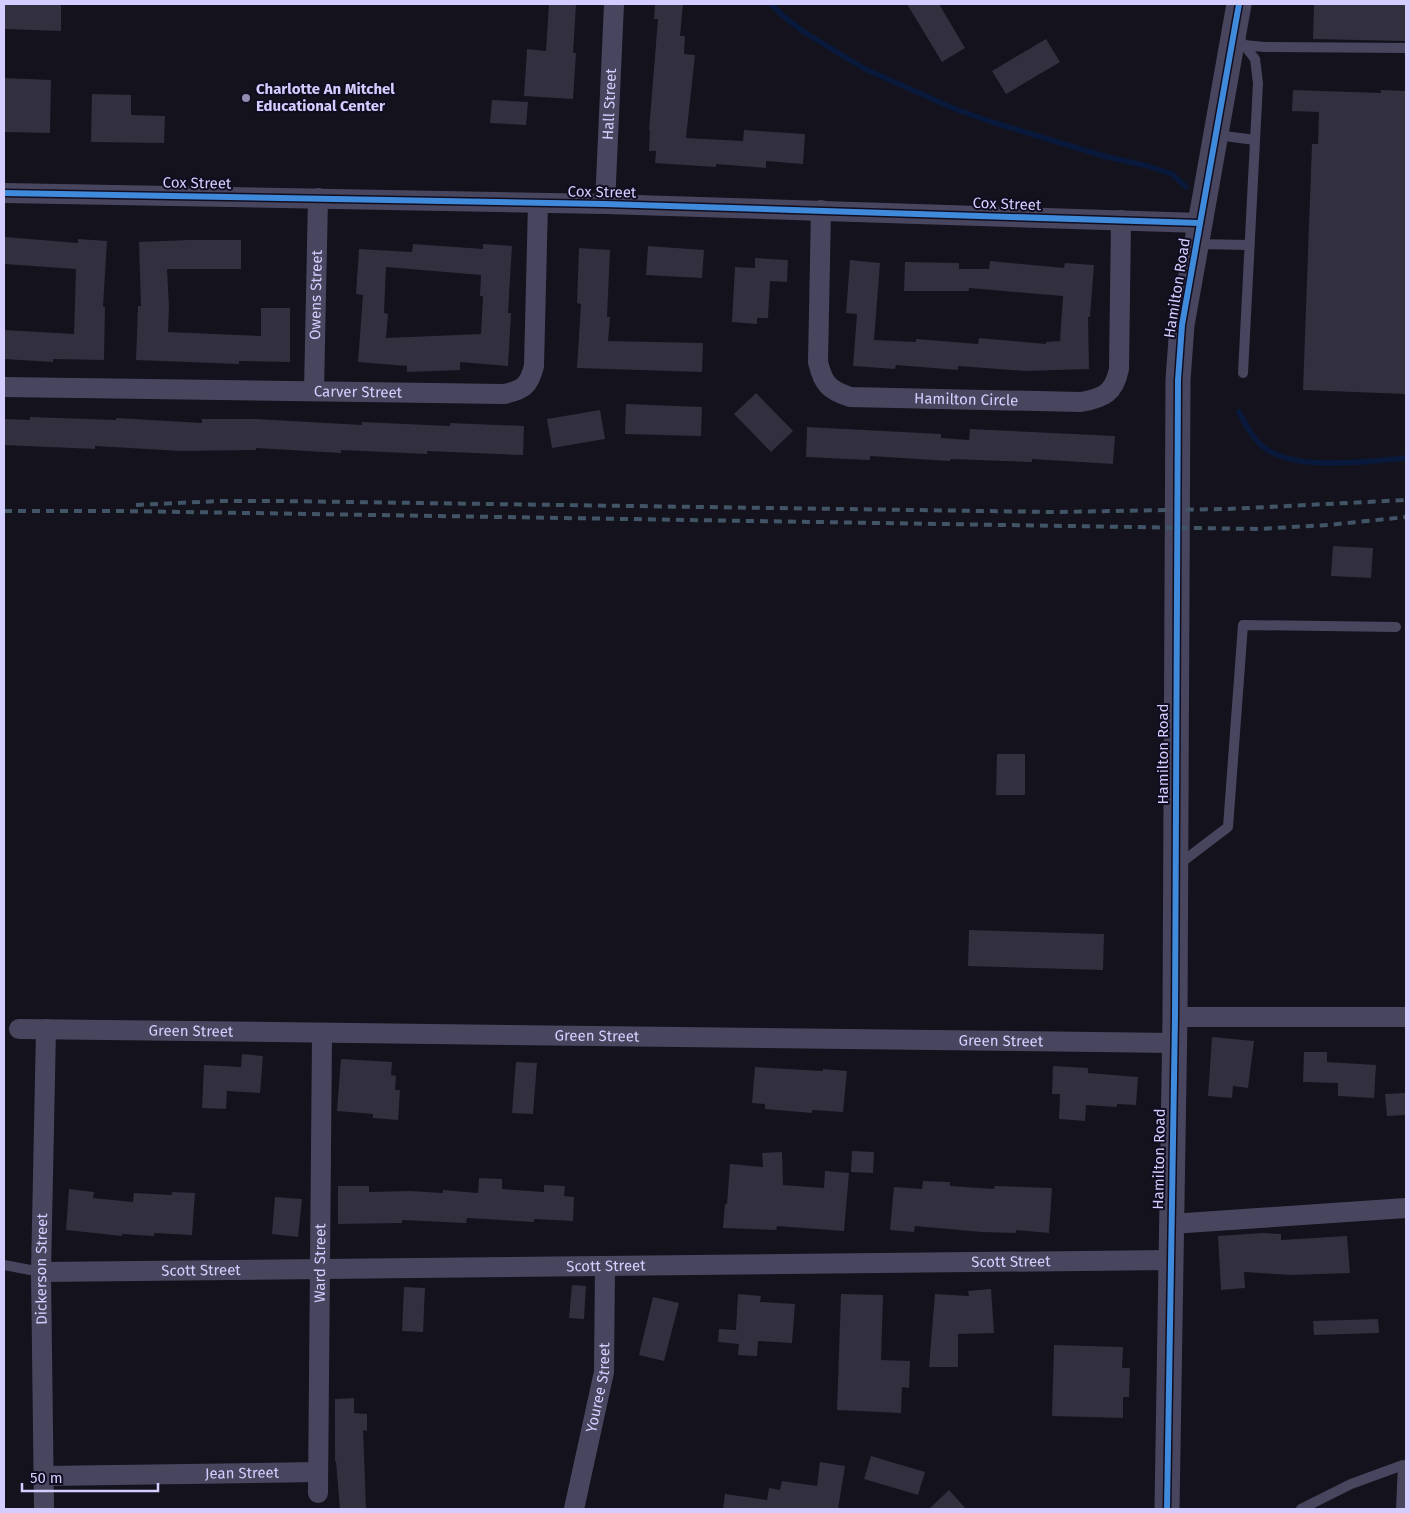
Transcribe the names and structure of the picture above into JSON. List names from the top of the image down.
{
  "streets": {
    "street": [
      "Hall Street",
      "Cox Street",
      "Hamilton Road",
      "Owens Street",
      "Carver Street",
      "Hamilton Circle",
      "Green Street",
      "Scott Street",
      "Ward Street",
      "Dickerson Street",
      "Youree Street",
      "Jean Street"
    ]
  },
  "crossings": [
    ["Hall Street", "Cox Street"],
    ["Cox Street", "Hamilton Road"],
    ["Cox Street", "Owens Street"],
    ["Cox Street", "Carver Street"],
    ["Cox Street", "Hamilton Circle"],
    ["Hamilton Road", "Green Street"],
    ["Hamilton Road", "Scott Street"],
    ["Owens Street", "Carver Street"],
    ["Green Street", "Ward Street"],
    ["Green Street", "Dickerson Street"],
    ["Scott Street", "Ward Street"],
    ["Scott Street", "Dickerson Street"],
    ["Scott Street", "Youree Street"],
    ["Ward Street", "Jean Street"],
    ["Dickerson Street", "Jean Street"]
  ],
  "places": ["Charlotte An Mitchel Educational Center"],
  "scale_bar": "50 m"
}
